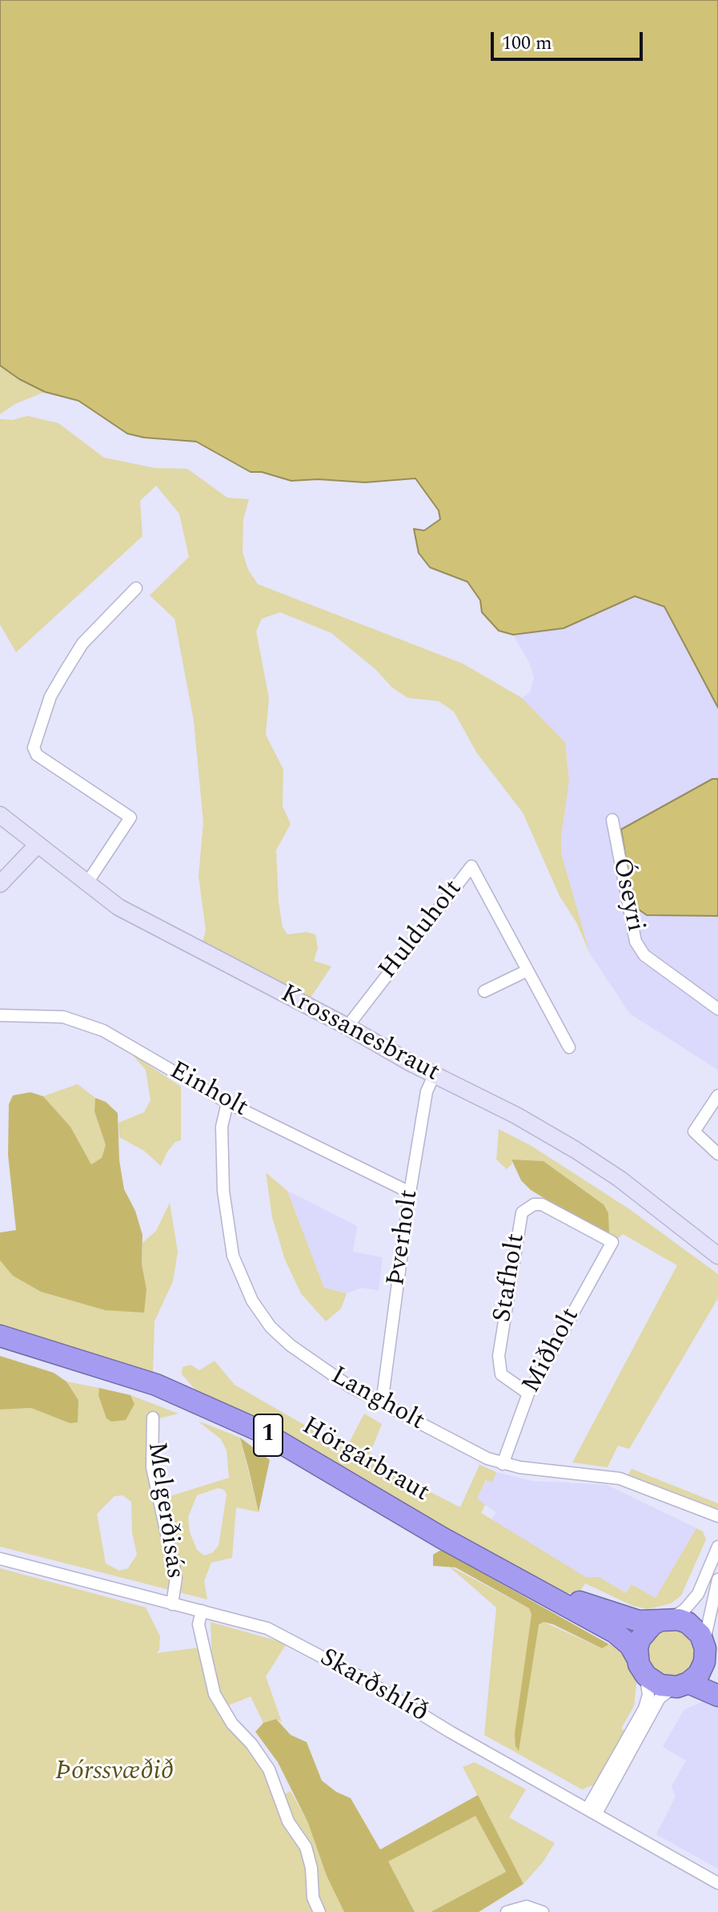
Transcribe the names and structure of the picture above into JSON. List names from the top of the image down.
{
  "streets": {
    "highway": ["1", "Hörgárbraut"],
    "street": [
      "Óseyri",
      "Hulduholt",
      "Krossanesbraut",
      "Einholt",
      "Þverholt",
      "Stafholt",
      "Miðholt",
      "Langholt",
      "Melgerðisás",
      "Skarðshlíð"
    ]
  },
  "crossings": [
    ["Hulduholt", "Krossanesbraut"],
    ["Krossanesbraut", "Þverholt"],
    ["Einholt", "Þverholt"],
    ["Einholt", "Langholt"],
    ["Þverholt", "Langholt"],
    ["Stafholt", "Miðholt"],
    ["Miðholt", "Langholt"],
    ["Melgerðisás", "Skarðshlíð"]
  ],
  "parks": ["Þórssvæðið"],
  "scale_bar": "100 m"
}
